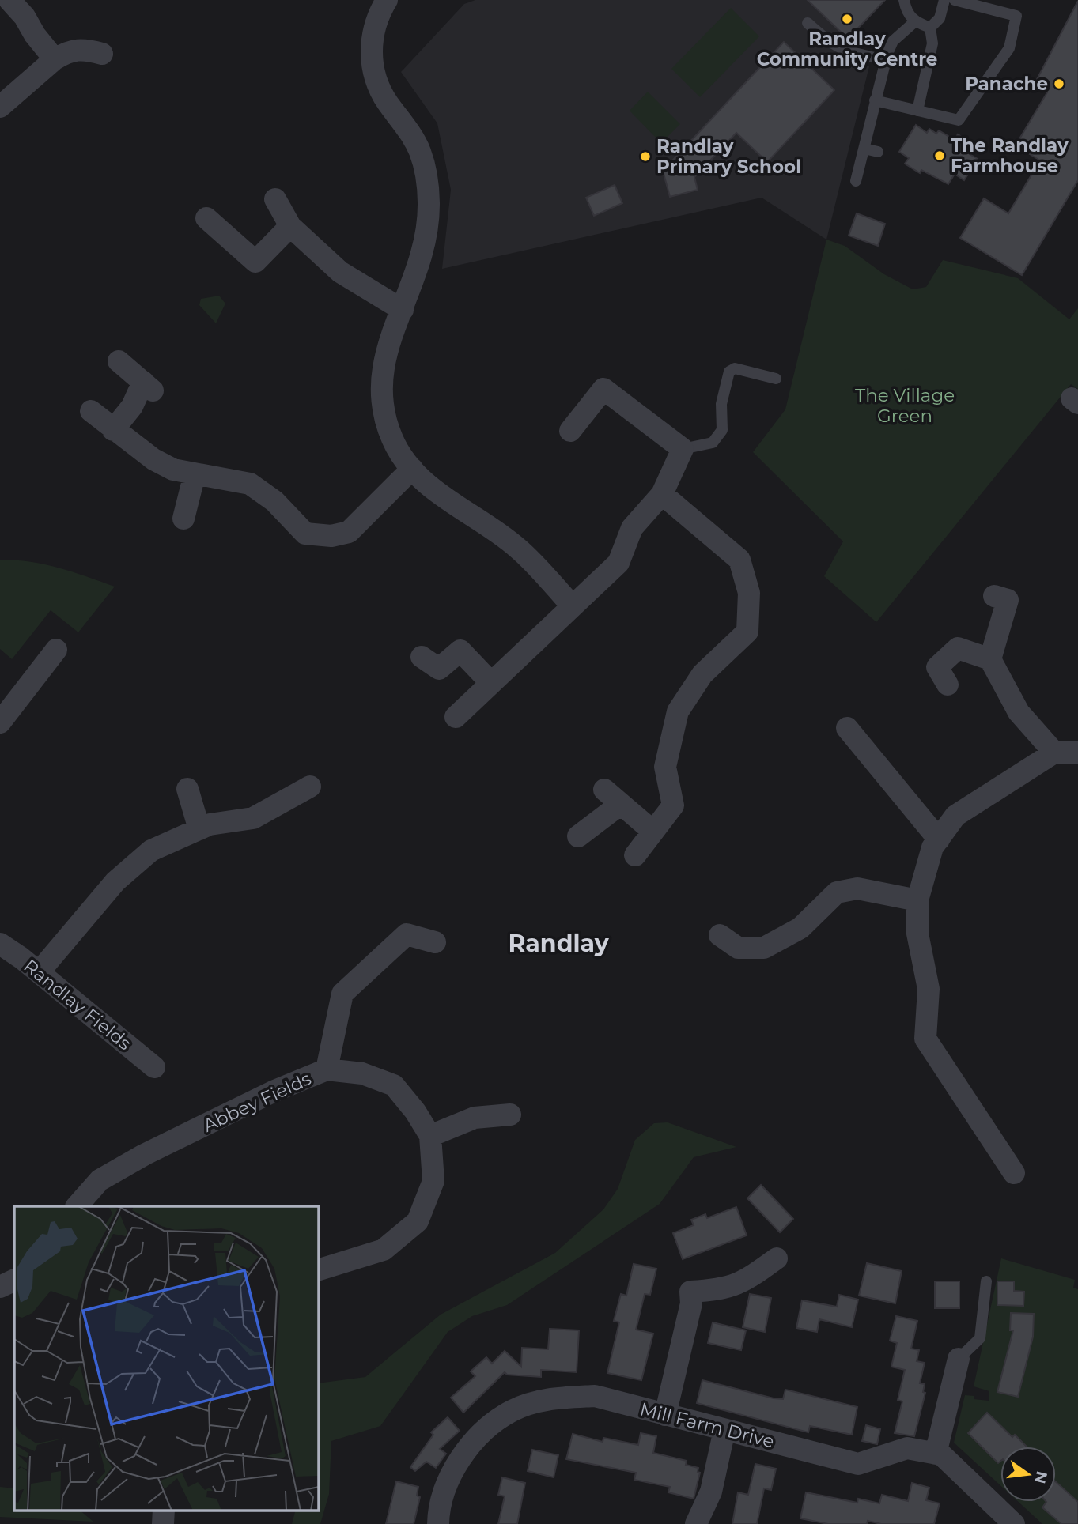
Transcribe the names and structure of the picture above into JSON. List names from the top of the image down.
{
  "streets": {
    "street": ["Randlay Fields", "Abbey Fields", "Mill Farm Drive"]
  },
  "districts": ["Randlay"],
  "parks": ["The Village Green"],
  "places": [
    "Randlay Community Centre",
    "Panache",
    "The Randlay Farmhouse",
    "Randlay Primary School"
  ],
  "north": "right"
}
